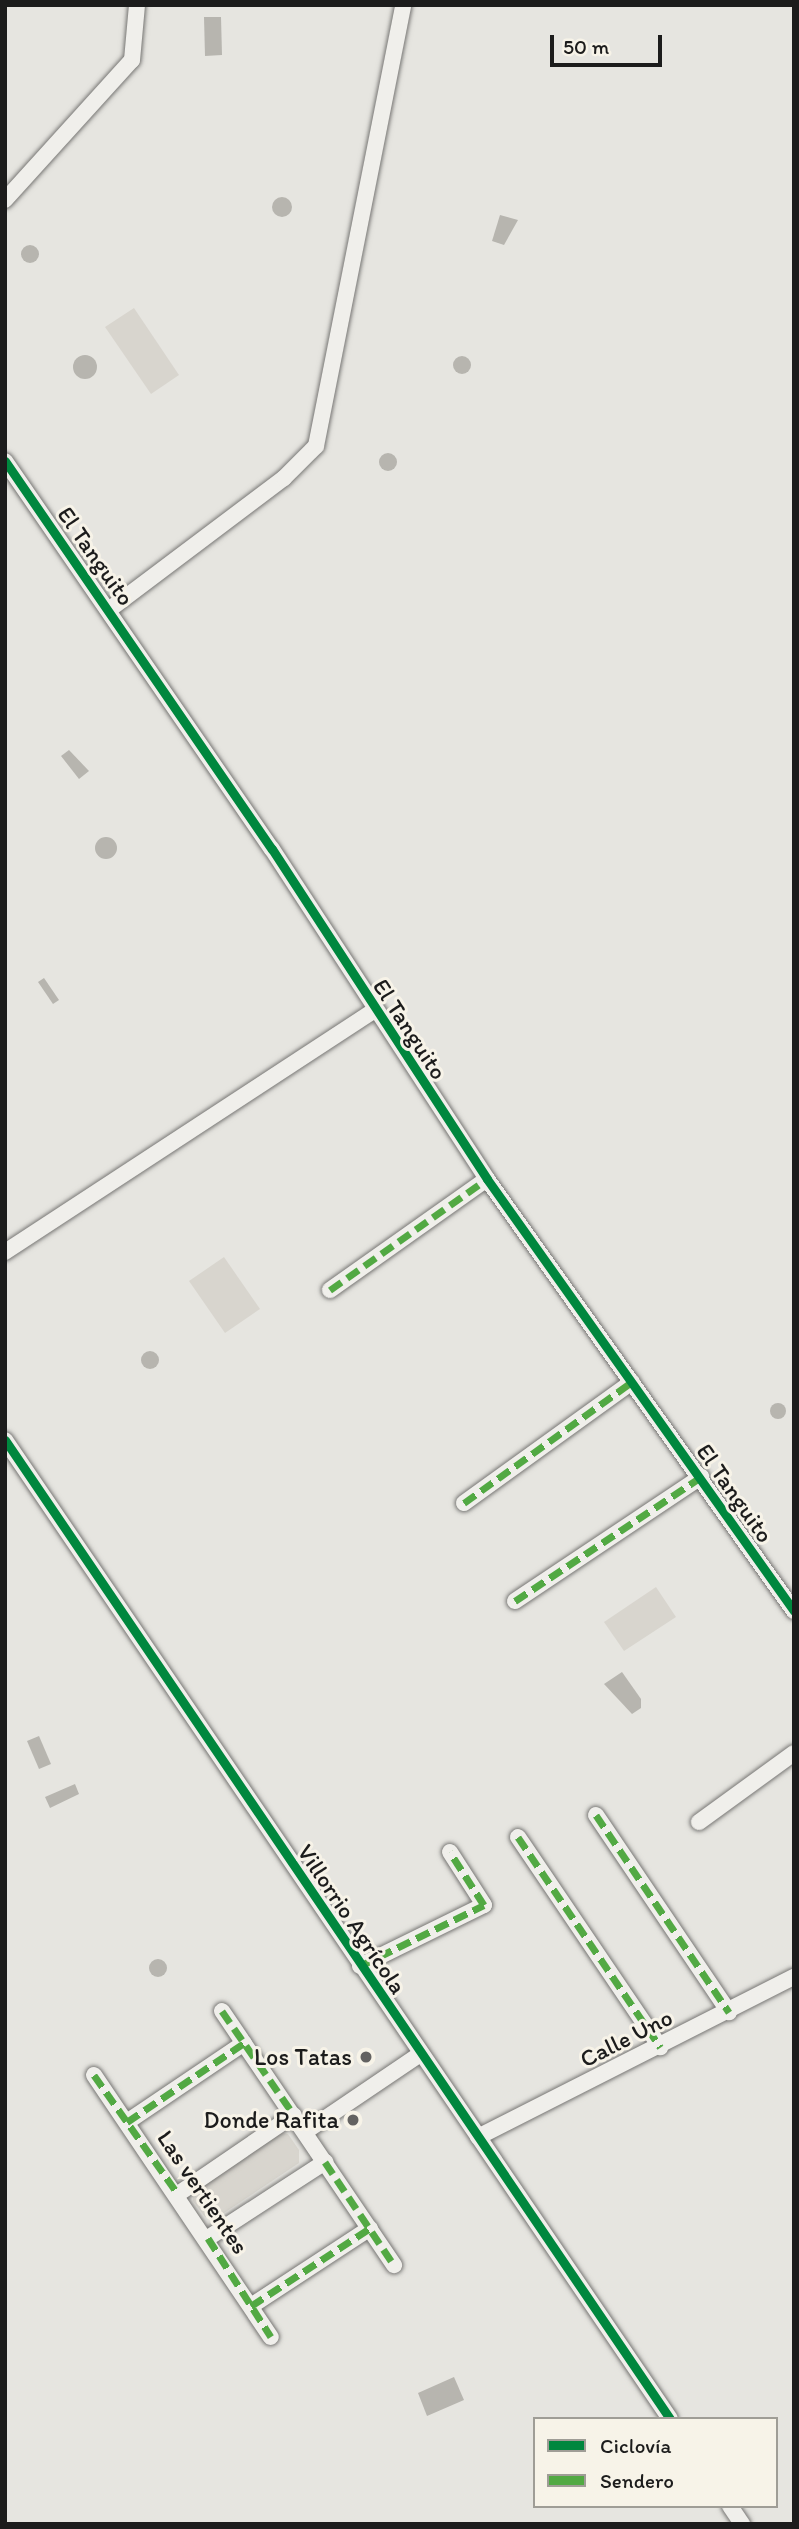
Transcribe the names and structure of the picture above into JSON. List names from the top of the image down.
{
  "streets": {
    "street": [
      "El Tanguito",
      "Villorrio Agrícola",
      "Calle Uno",
      "Las vertientes"
    ]
  },
  "crossings": [
    ["Villorrio Agrícola", "Calle Uno"]
  ],
  "places": ["Los Tatas", "Donde Rafita"],
  "legend": ["Ciclovía", "Sendero"],
  "scale_bar": "50 m"
}
